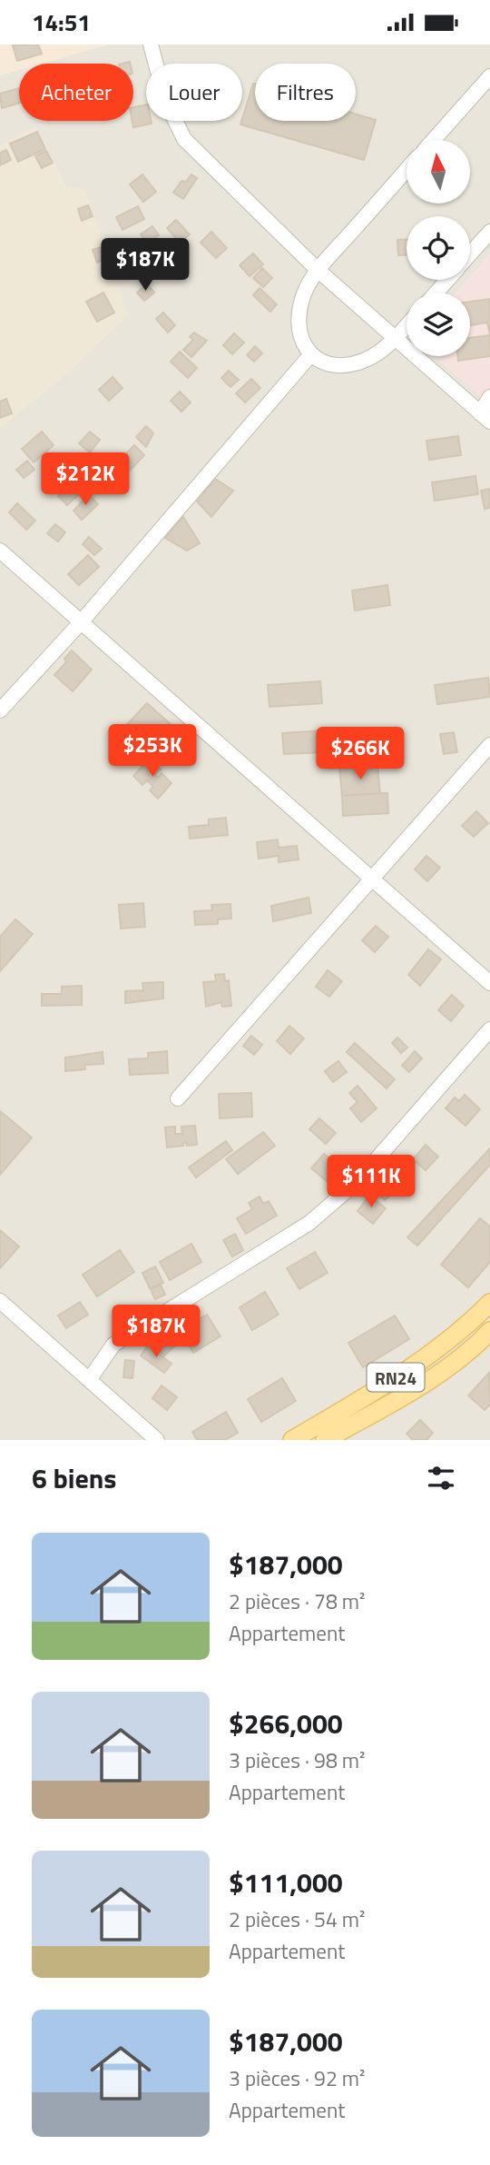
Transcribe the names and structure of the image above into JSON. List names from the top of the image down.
{
  "streets": {
    "main road": ["RN24"]
  },
  "north": "top",
  "page": {
    "status": "14:51",
    "chip": ["Acheter", "Louer", "Filtres"],
    "price": [
      "$187K",
      "$212K",
      "$253K",
      "$266K",
      "$111K",
      "$187K"
    ],
    "heading": "6 biens",
    "list": [
      {
        "name": "$187,000",
        "note": "2 pièces · 78 m² · Appartement"
      },
      {
        "name": "$266,000",
        "note": "3 pièces · 98 m² · Appartement"
      },
      {
        "name": "$111,000",
        "note": "2 pièces · 54 m² · Appartement"
      },
      {
        "name": "$187,000",
        "note": "3 pièces · 92 m² · Appartement"
      }
    ]
  }
}
